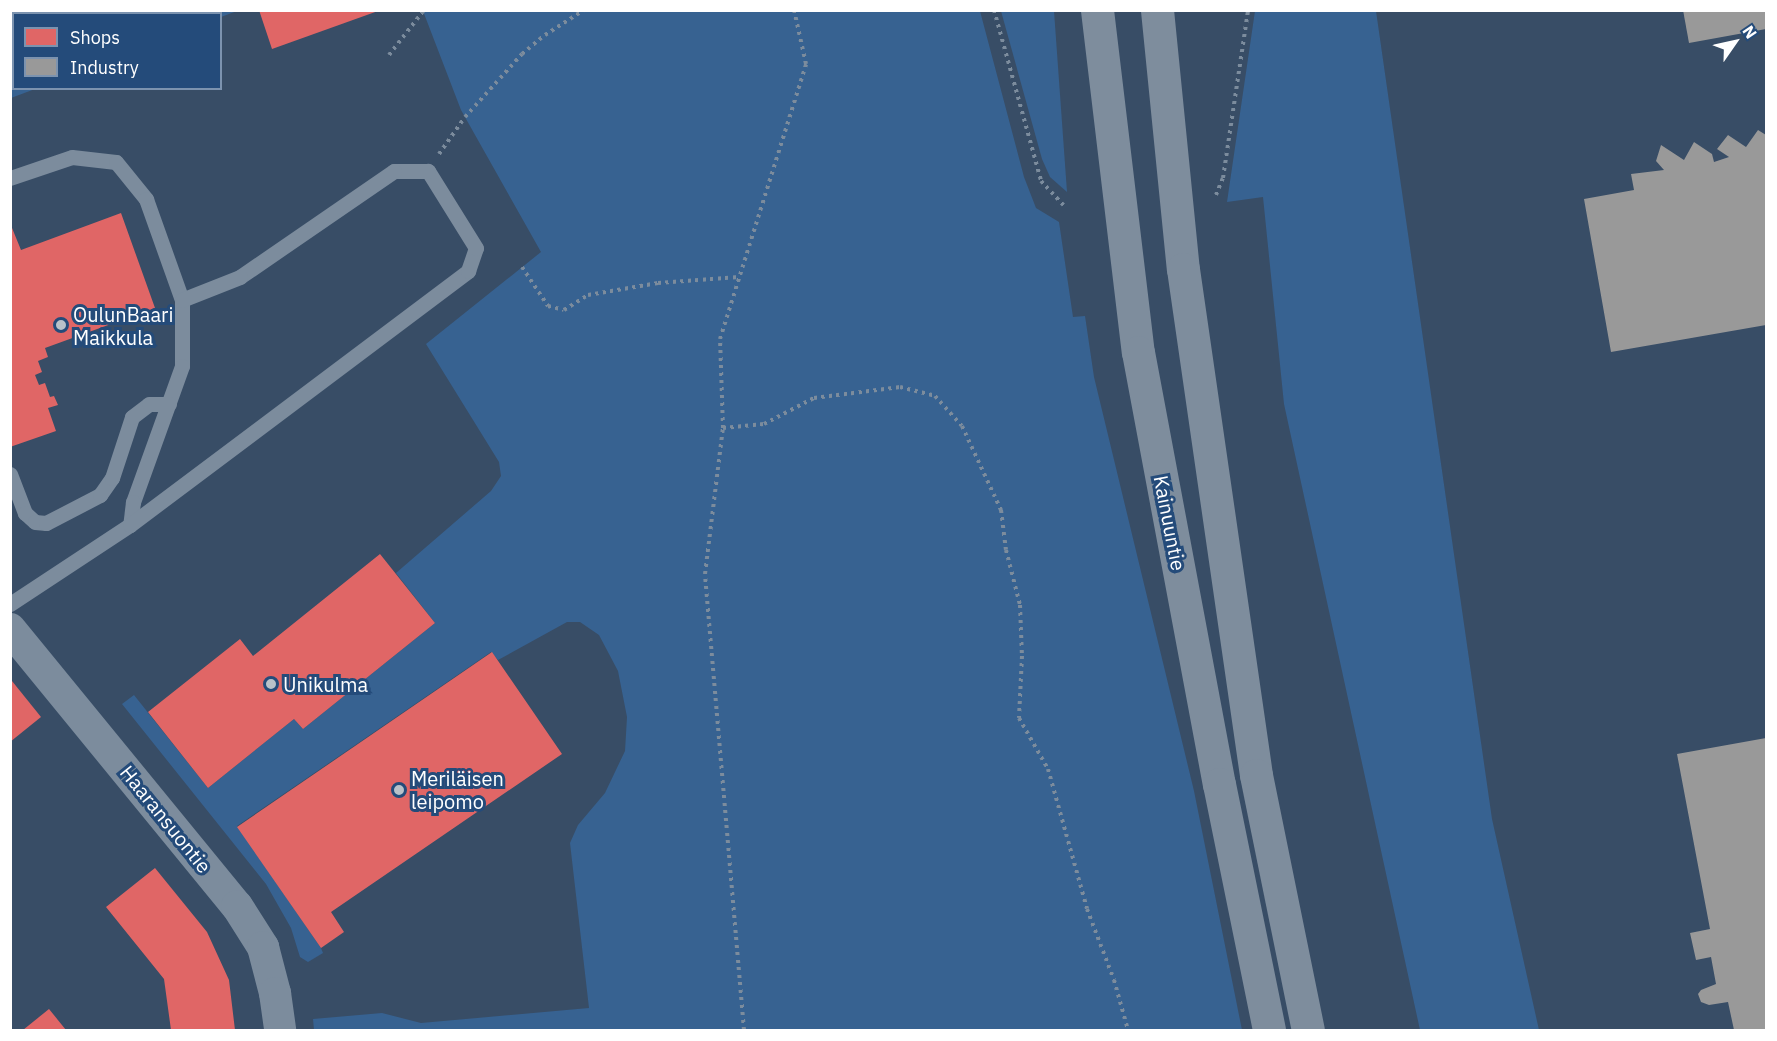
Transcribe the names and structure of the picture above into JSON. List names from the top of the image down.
{
  "streets": {
    "highway": ["Kainuuntie"],
    "street": ["Haaransuontie"]
  },
  "places": ["OulunBaari Maikkula", "Unikulma", "Meriläisen leipomo"],
  "legend": ["Shops", "Industry"],
  "north": "top right"
}
